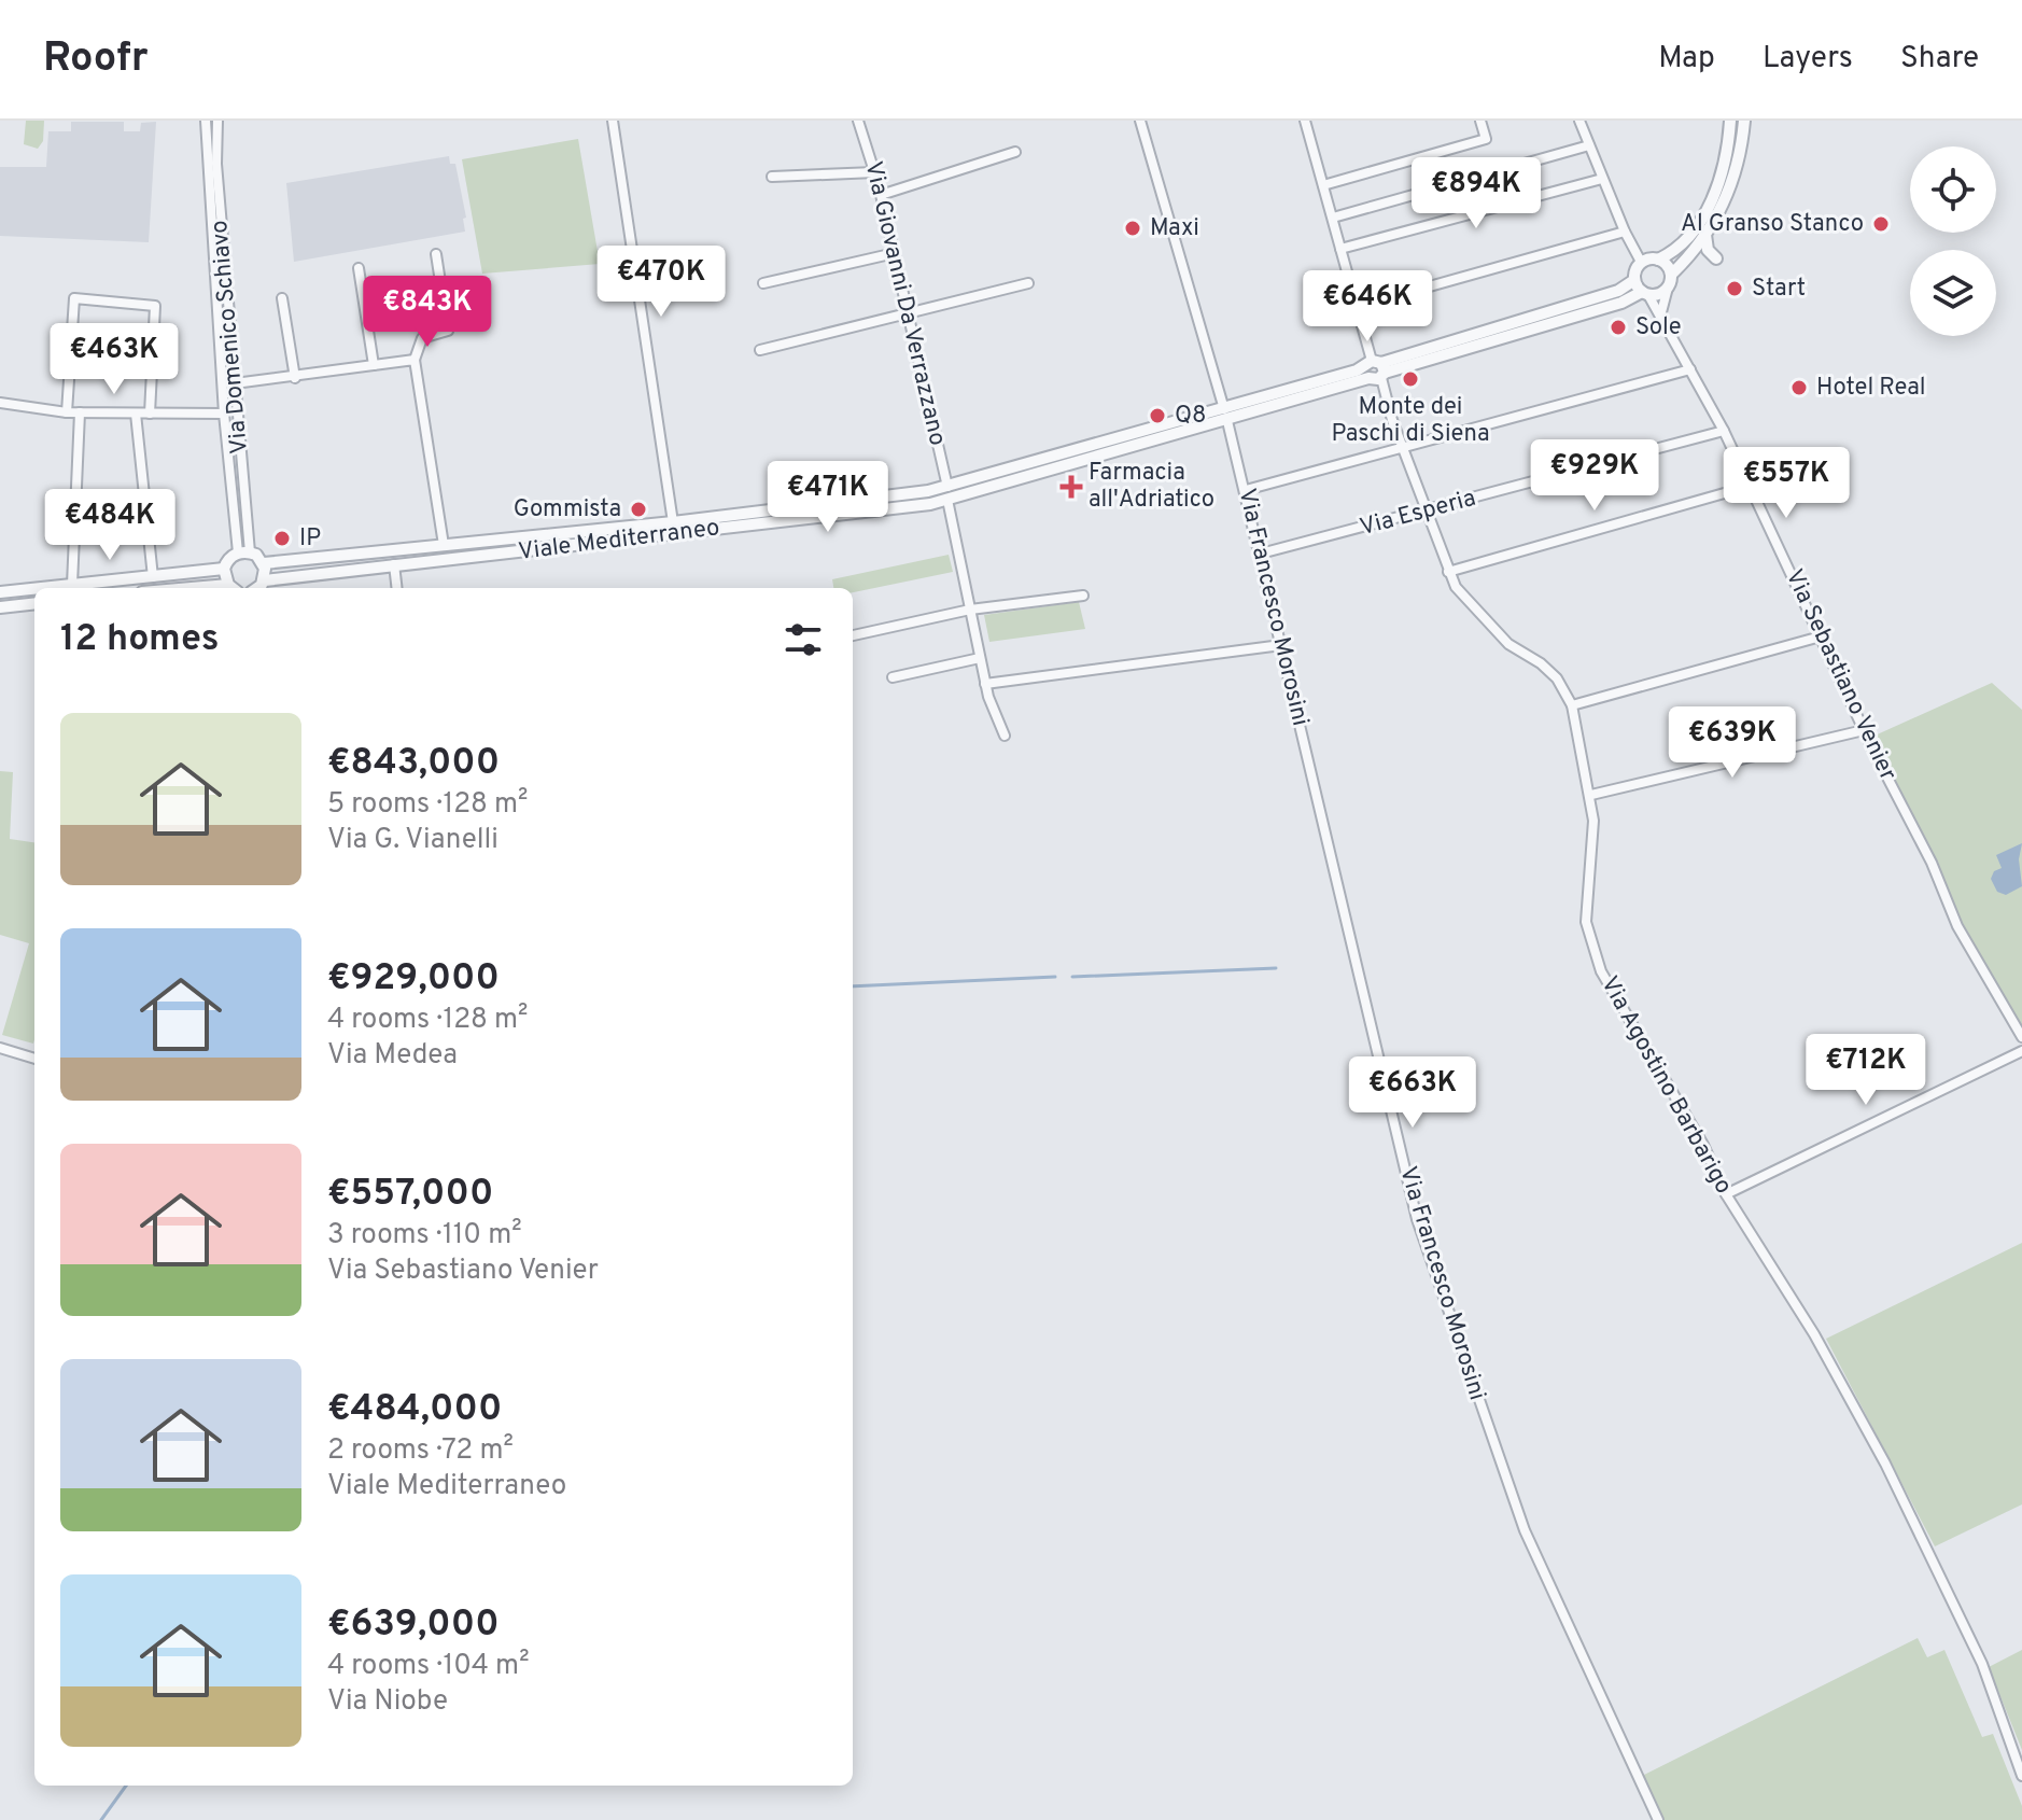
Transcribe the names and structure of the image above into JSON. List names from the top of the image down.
{
  "streets": {
    "street": [
      "Via Giovanni Da Verrazzano",
      "Via Domenico Schiavo",
      "Via Esperia",
      "Viale Mediterraneo",
      "Via Francesco Morosini",
      "Via Sebastiano Venier",
      "Via Agostino Barbarigo"
    ]
  },
  "crossings": [
    ["Via Giovanni Da Verrazzano", "Viale Mediterraneo"],
    ["Via Esperia", "Via Francesco Morosini"],
    ["Via Esperia", "Via Sebastiano Venier"],
    ["Via Esperia", "Via Agostino Barbarigo"],
    ["Viale Mediterraneo", "Via Francesco Morosini"],
    ["Viale Mediterraneo", "Via Sebastiano Venier"],
    ["Viale Mediterraneo", "Via Agostino Barbarigo"]
  ],
  "places": {
    "other": [
      "Al Granso Stanco",
      "Maxi",
      "Start",
      "Sole",
      "Monte dei Paschi di Siena",
      "Hotel Real",
      "Q8",
      "Gommista",
      "IP"
    ],
    "health": ["Farmacia all'Adriatico"]
  },
  "page": {
    "header": "Roofr",
    "nav": ["Map", "Layers", "Share"],
    "price": [
      "€894K",
      "€470K",
      "€646K",
      "€843K",
      "€463K",
      "€929K",
      "€557K",
      "€471K",
      "€484K",
      "€639K",
      "€712K",
      "€663K"
    ],
    "heading": "12 homes",
    "list": [
      {
        "name": "€843,000",
        "note": "5 rooms · 128 m² · Via G. Vianelli"
      },
      {
        "name": "€929,000",
        "note": "4 rooms · 128 m² · Via Medea"
      },
      {
        "name": "€557,000",
        "note": "3 rooms · 110 m² · Via Sebastiano Venier"
      },
      {
        "name": "€484,000",
        "note": "2 rooms · 72 m² · Viale Mediterraneo"
      },
      {
        "name": "€639,000",
        "note": "4 rooms · 104 m² · Via Niobe"
      }
    ]
  }
}
